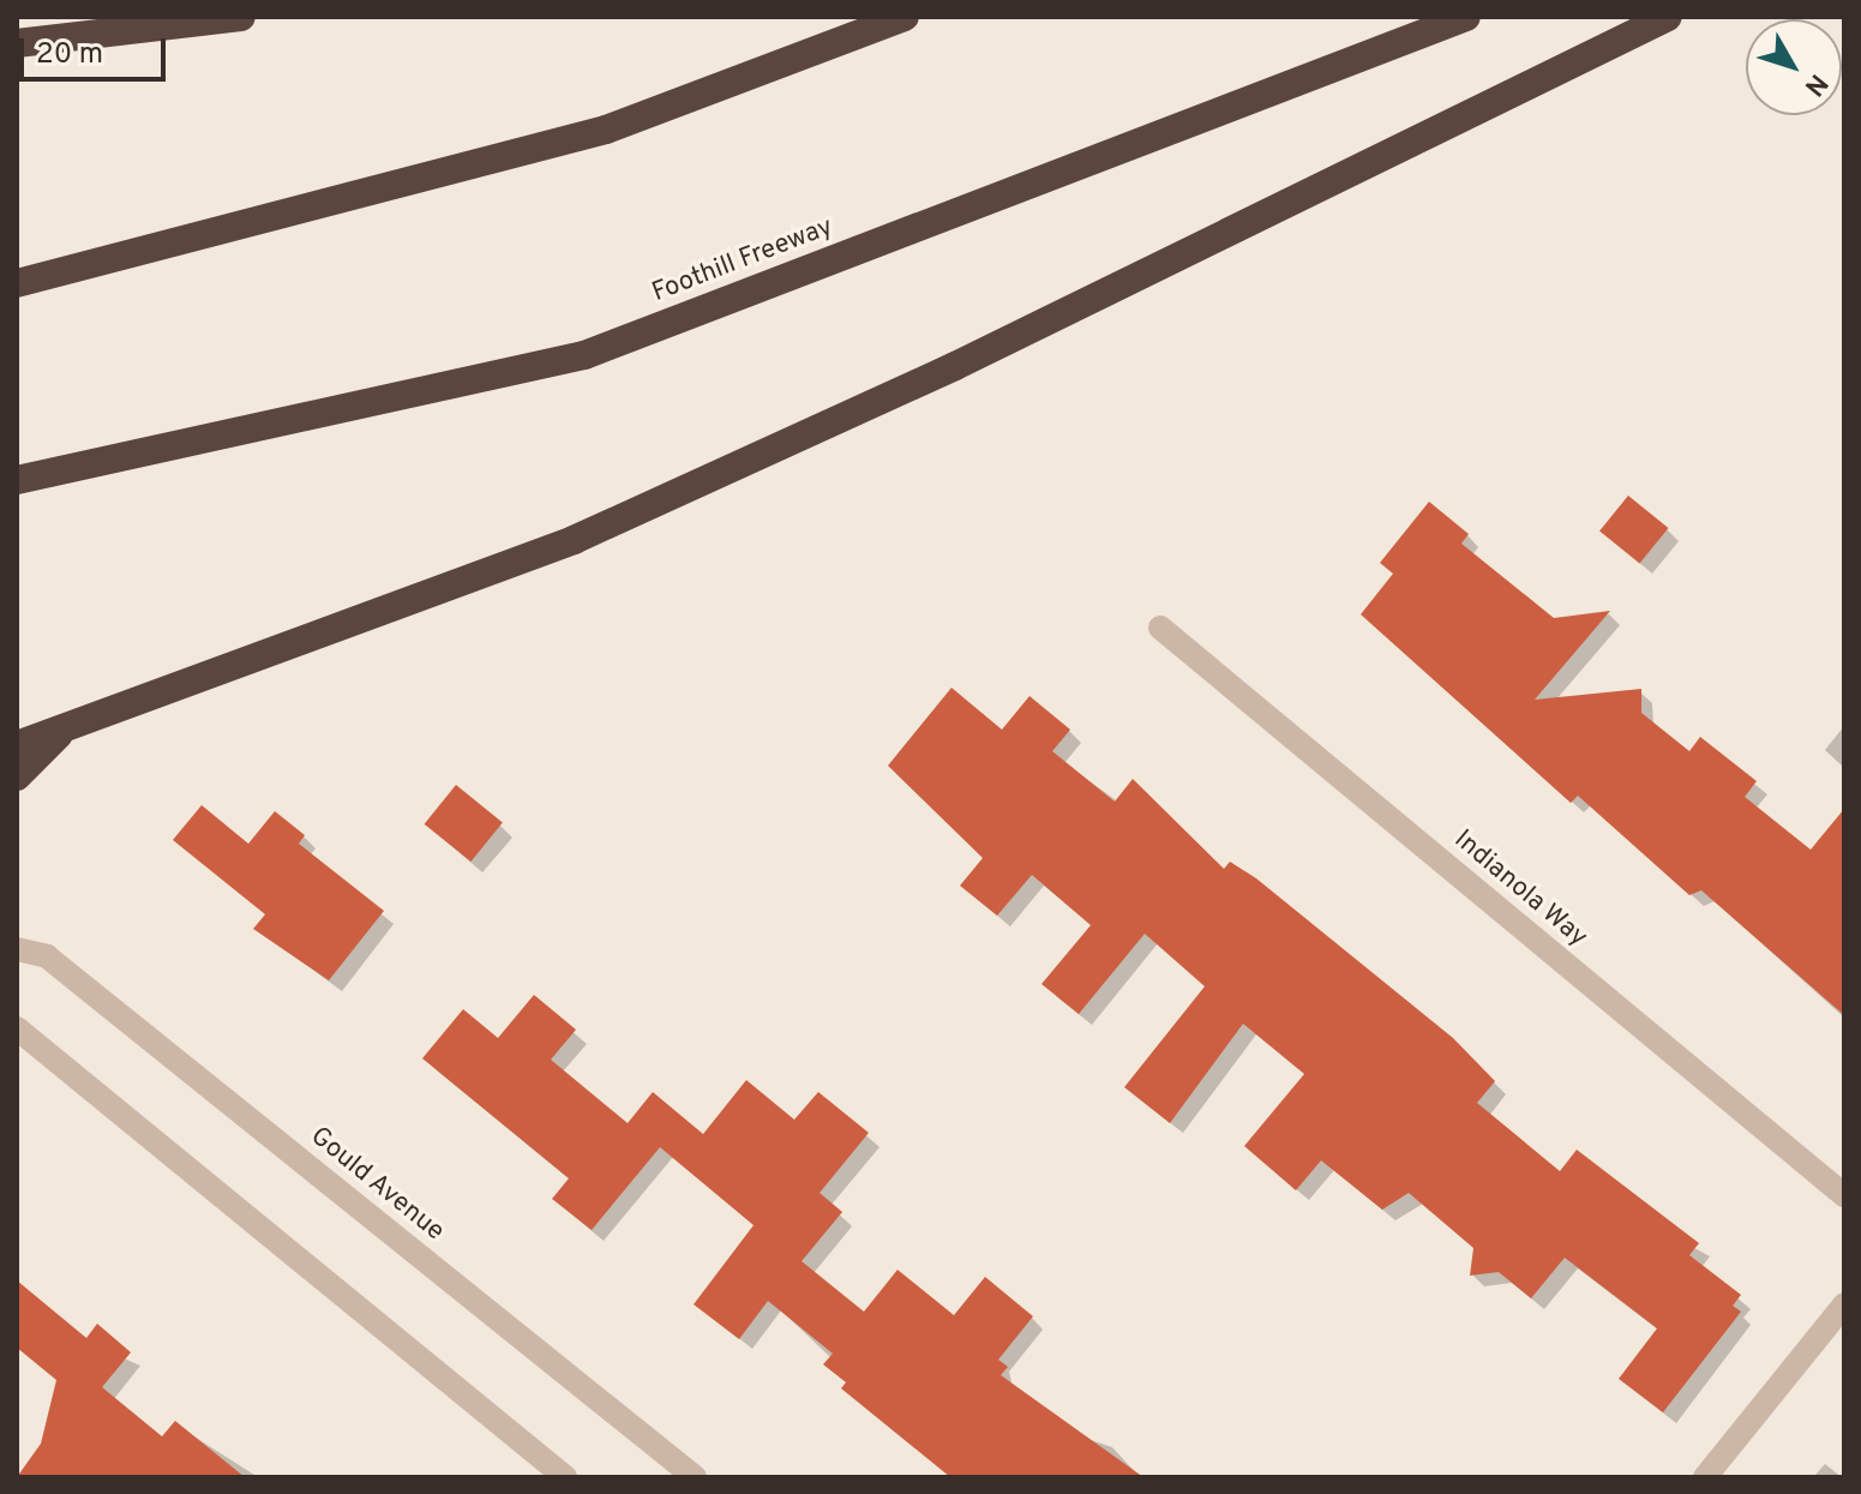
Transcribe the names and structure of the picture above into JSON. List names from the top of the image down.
{
  "streets": {
    "highway": ["Foothill Freeway"],
    "street": ["Indianola Way", "Gould Avenue"]
  },
  "scale_bar": "20 m",
  "north": "bottom right"
}
